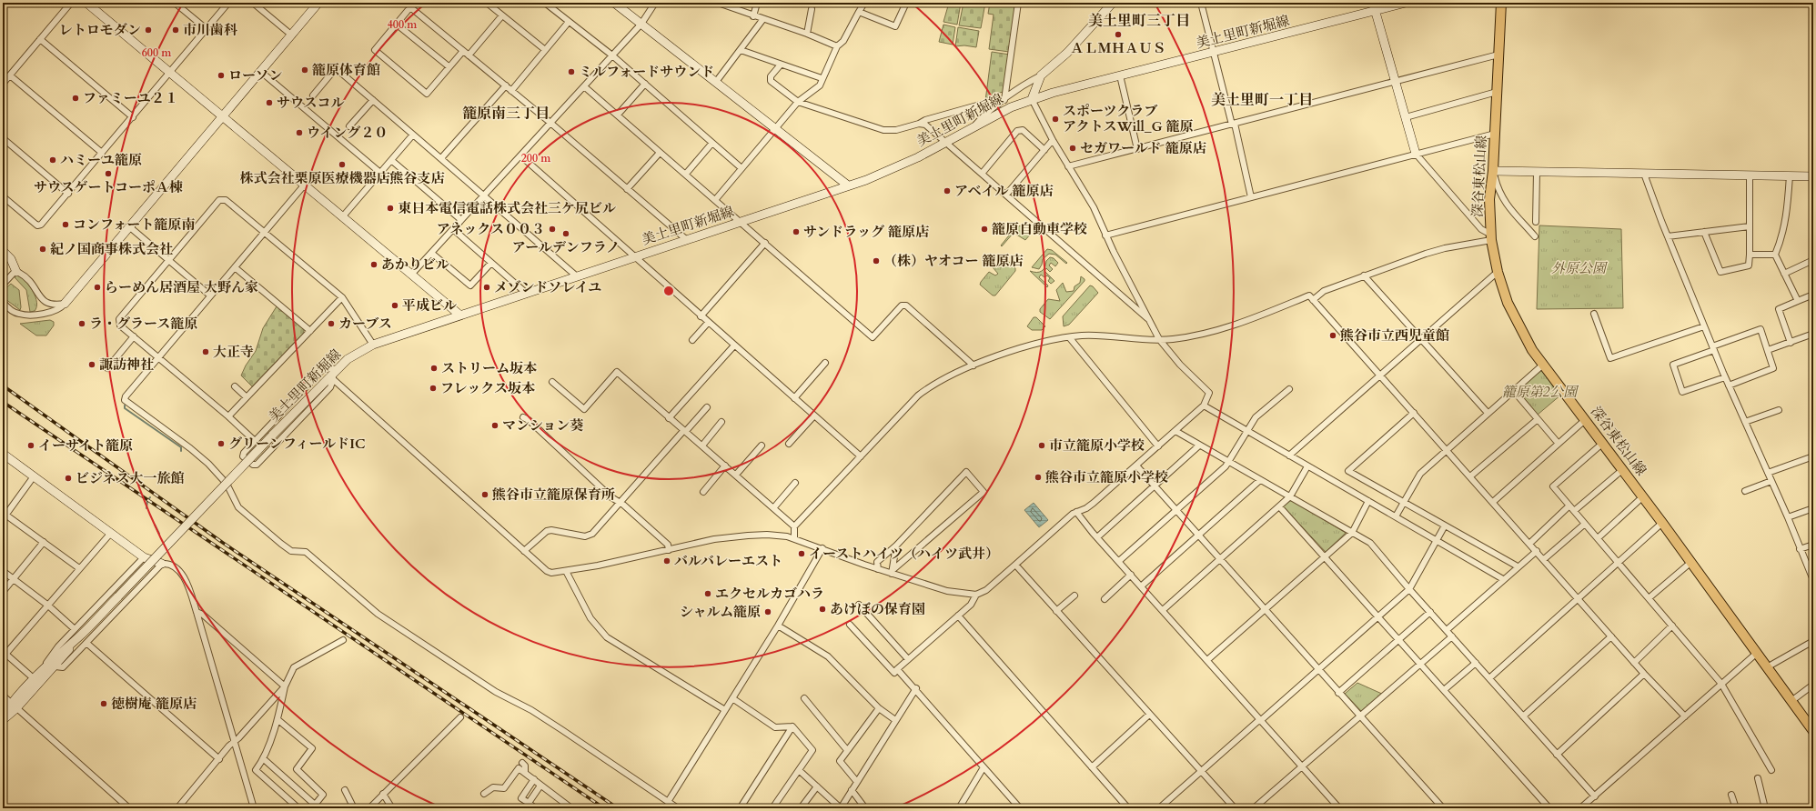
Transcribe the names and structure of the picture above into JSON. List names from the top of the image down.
{
  "streets": {
    "main road": ["深谷東松山線"],
    "street": ["美土里町新堀線"]
  },
  "districts": ["美土里町三丁目", "美土里町一丁目", "籠原南三丁目"],
  "parks": ["外原公園", "籠原第2公園"],
  "places": [
    "レトロモダン",
    "市川歯科",
    "ＡＬＭＨＡＵＳ",
    "籠原体育館",
    "ミルフォードサウンド",
    "ローソン",
    "ファミーユ２１",
    "サウスコル",
    "スポーツクラブ アクトスWill_G 籠原",
    "ウイング２０",
    "セガワールド 籠原店",
    "ハミーユ籠原",
    "株式会社栗原医療機器店熊谷支店",
    "サウスゲートコーポＡ棟",
    "アベイル 籠原店",
    "東日本電信電話株式会社三ケ尻ビル",
    "コンフォート籠原南",
    "アネックス００３",
    "籠原自動車学校",
    "サンドラッグ 籠原店",
    "アールデンフラノ",
    "紀ノ国商事株式会社",
    "（株）ヤオコー 籠原店",
    "あかりビル",
    "らーめん居酒屋 大野ん家",
    "メゾンドソレイユ",
    "平成ビル",
    "ラ・グラース籠原",
    "カーブス",
    "熊谷市立西児童館",
    "大正寺",
    "諏訪神社",
    "ストリーム坂本",
    "フレックス坂本",
    "マンション葵",
    "グリーンフィールドIC",
    "イーサイト籠原",
    "市立籠原小学校",
    "熊谷市立籠原小学校",
    "ビジネス大一旅館",
    "熊谷市立籠原保育所",
    "イーストハイツ（ハイツ武井）",
    "バルバレーエスト",
    "エクセルカゴハラ",
    "あけぼの保育園",
    "シャルム籠原",
    "徳樹庵 籠原店"
  ],
  "rings": ["400 m", "600 m", "200 m"]
}
